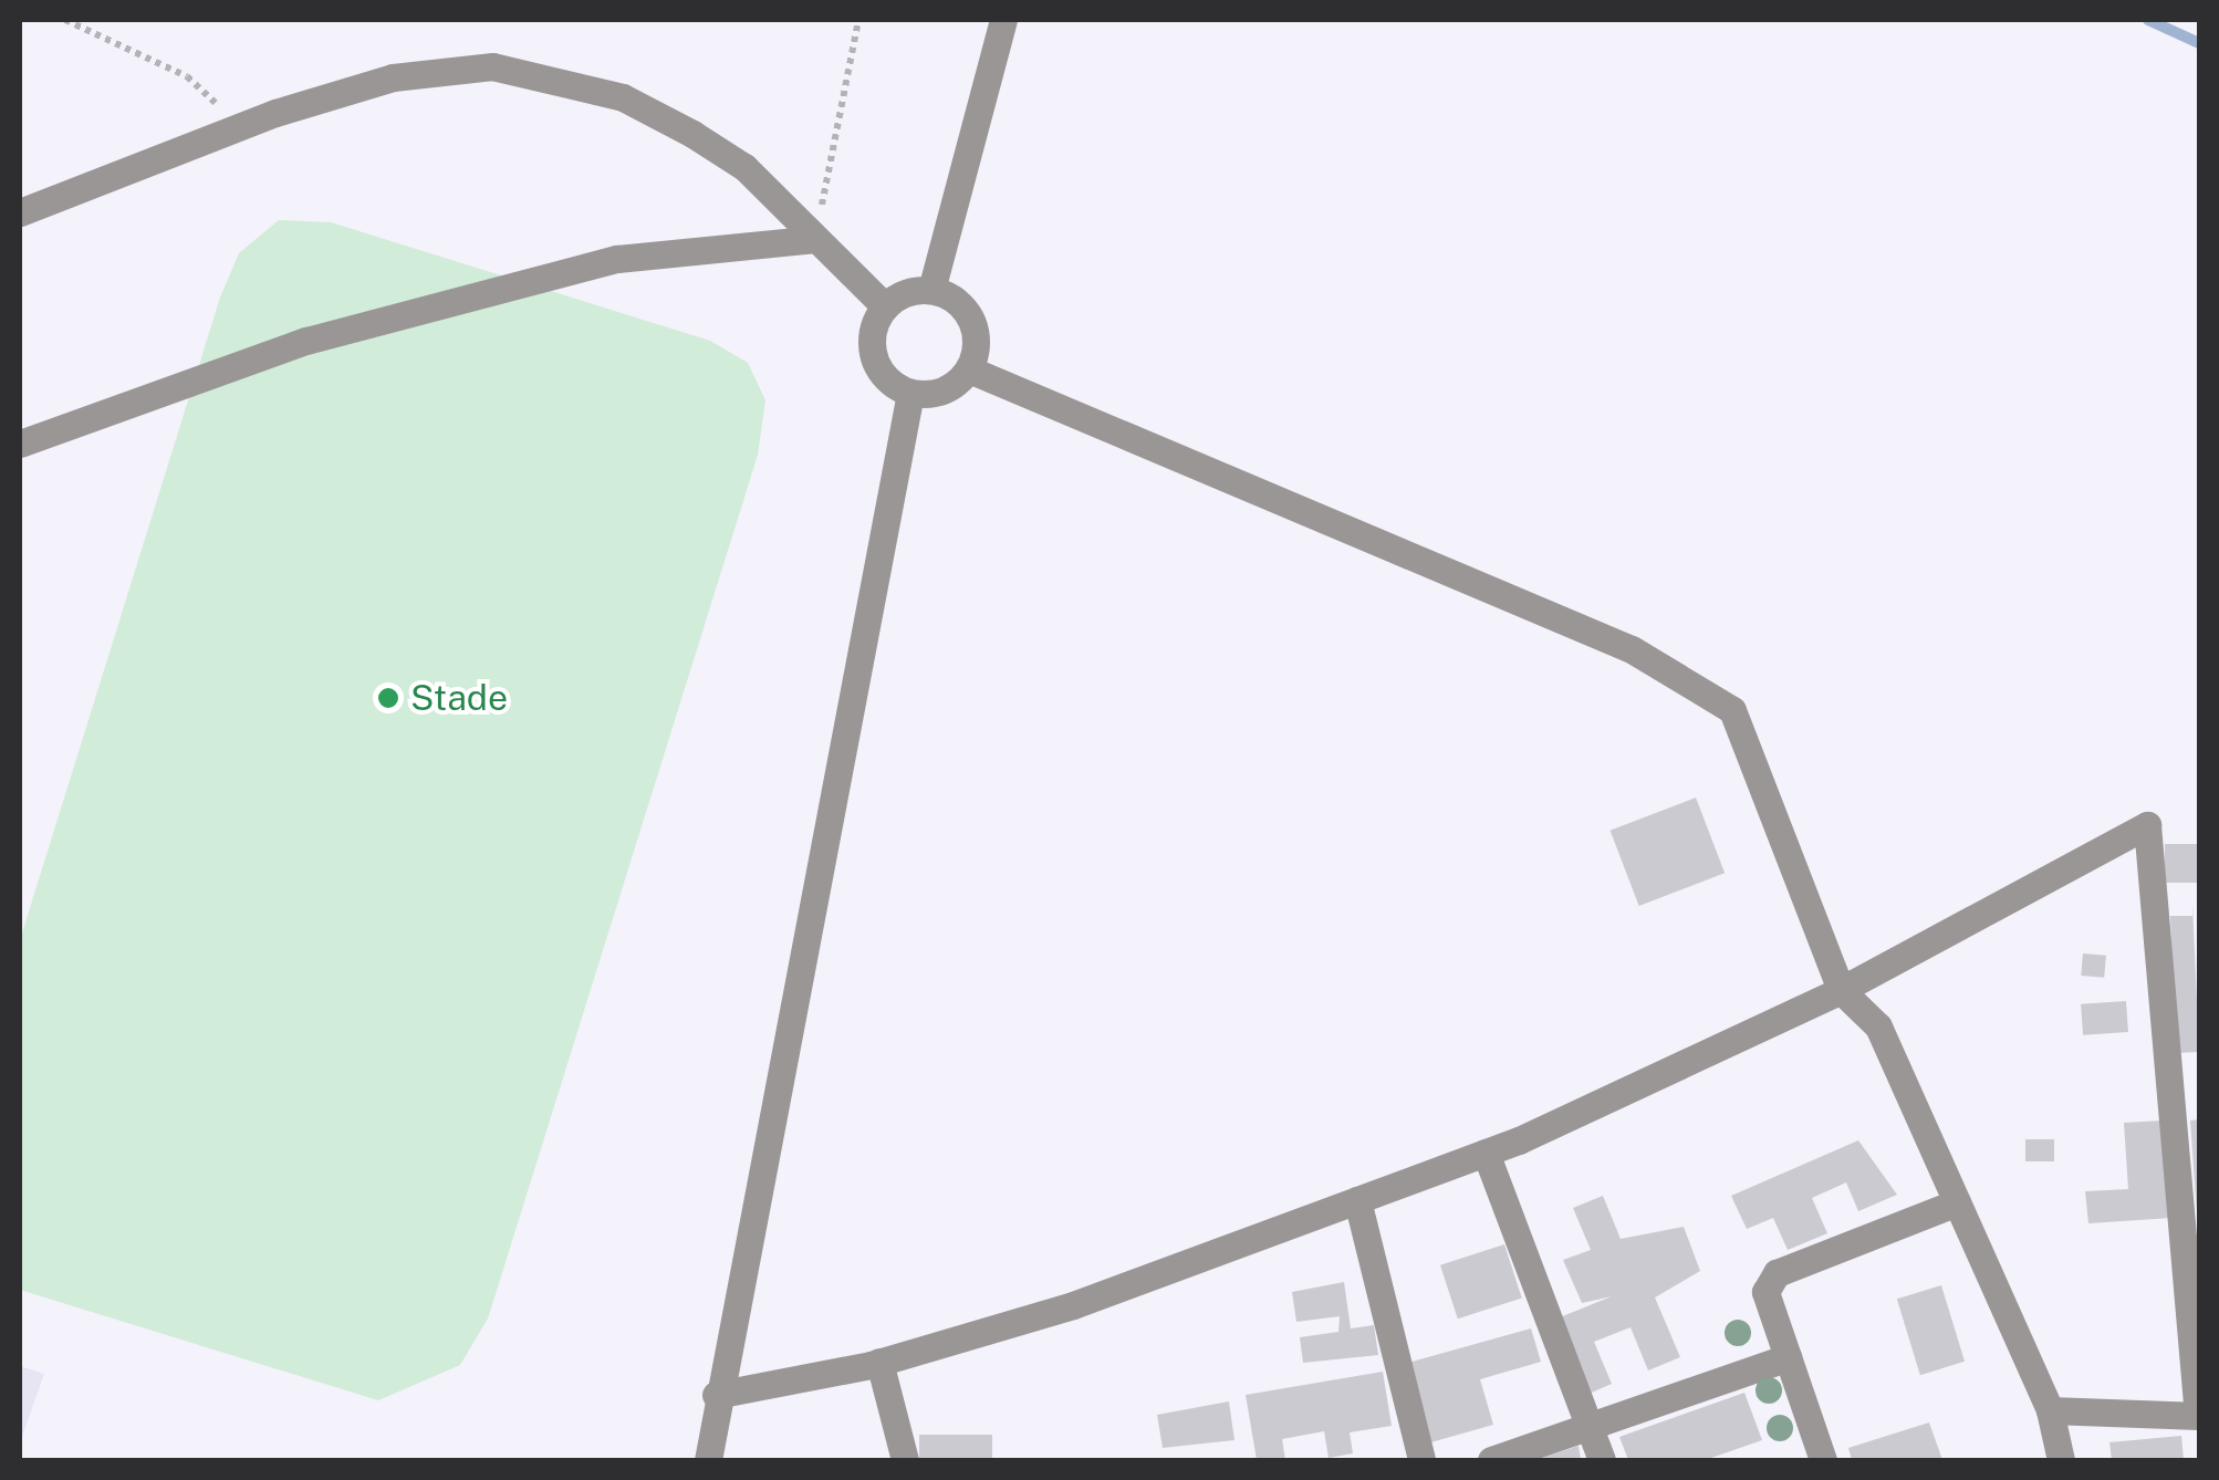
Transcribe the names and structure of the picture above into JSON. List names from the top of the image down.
{
  "places": ["Stade"]
}
